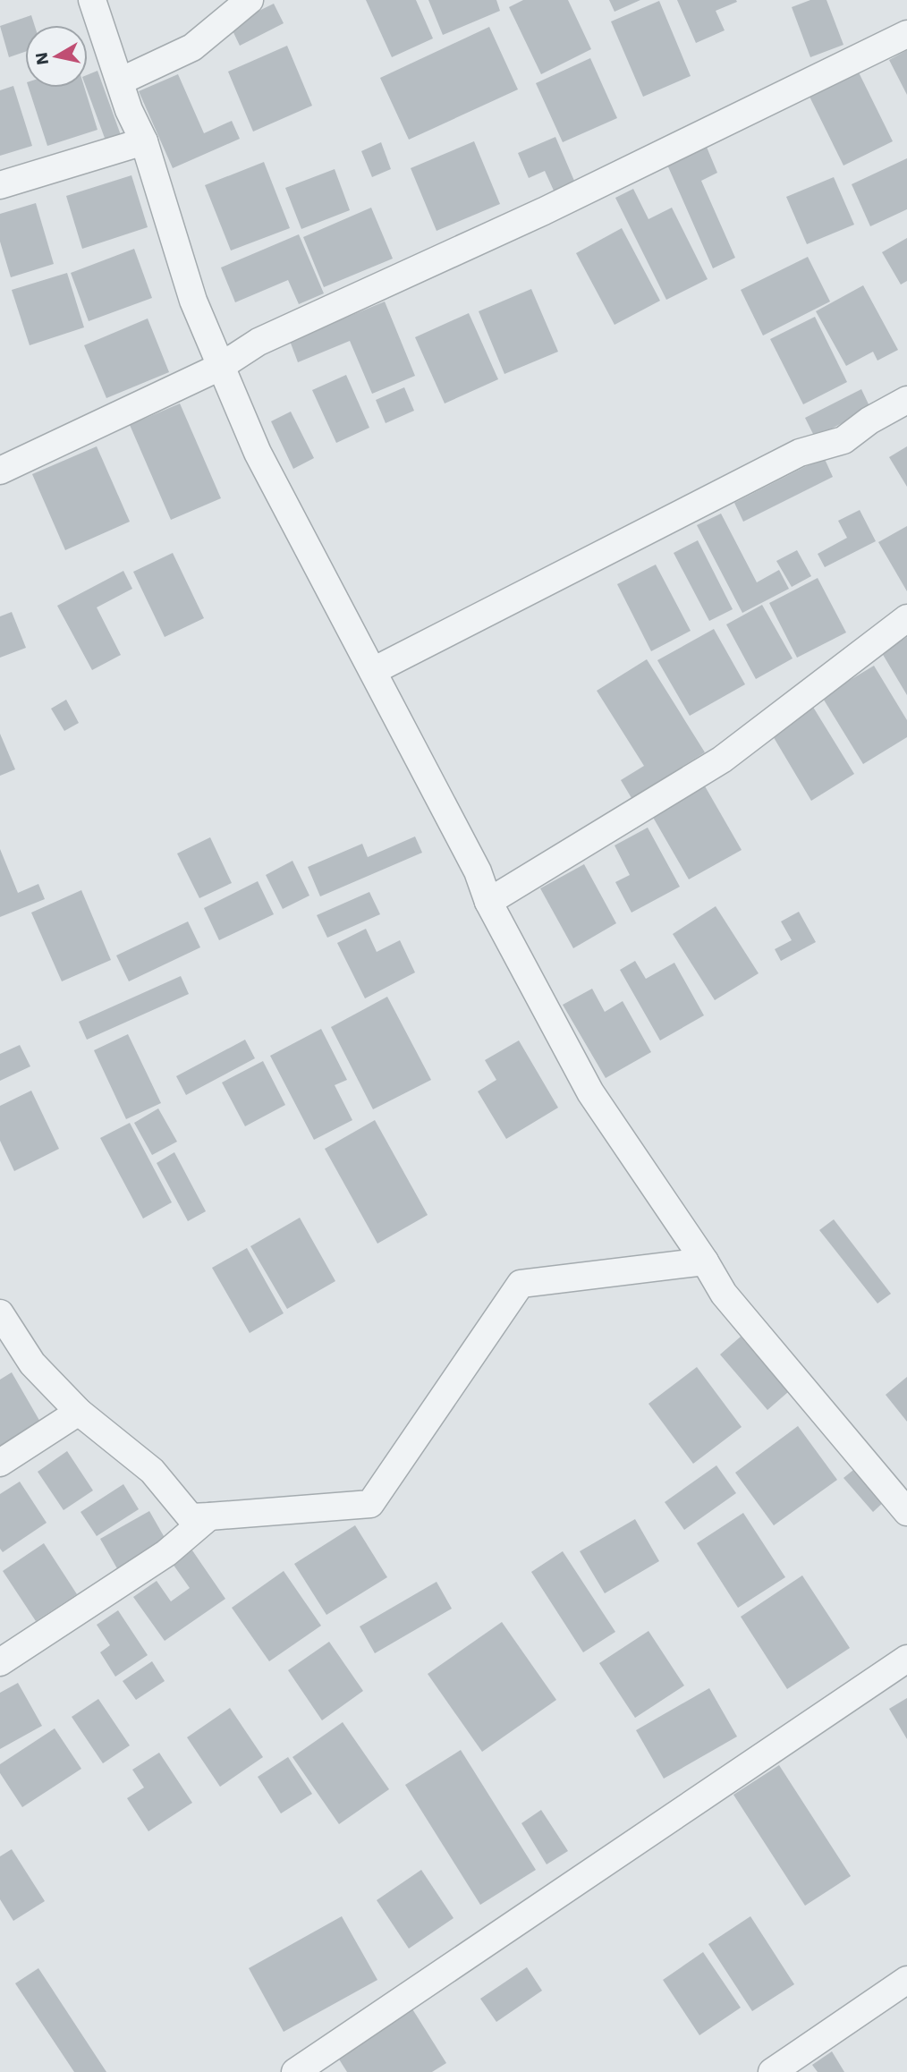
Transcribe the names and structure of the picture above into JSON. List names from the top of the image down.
{
  "north": "left"
}
